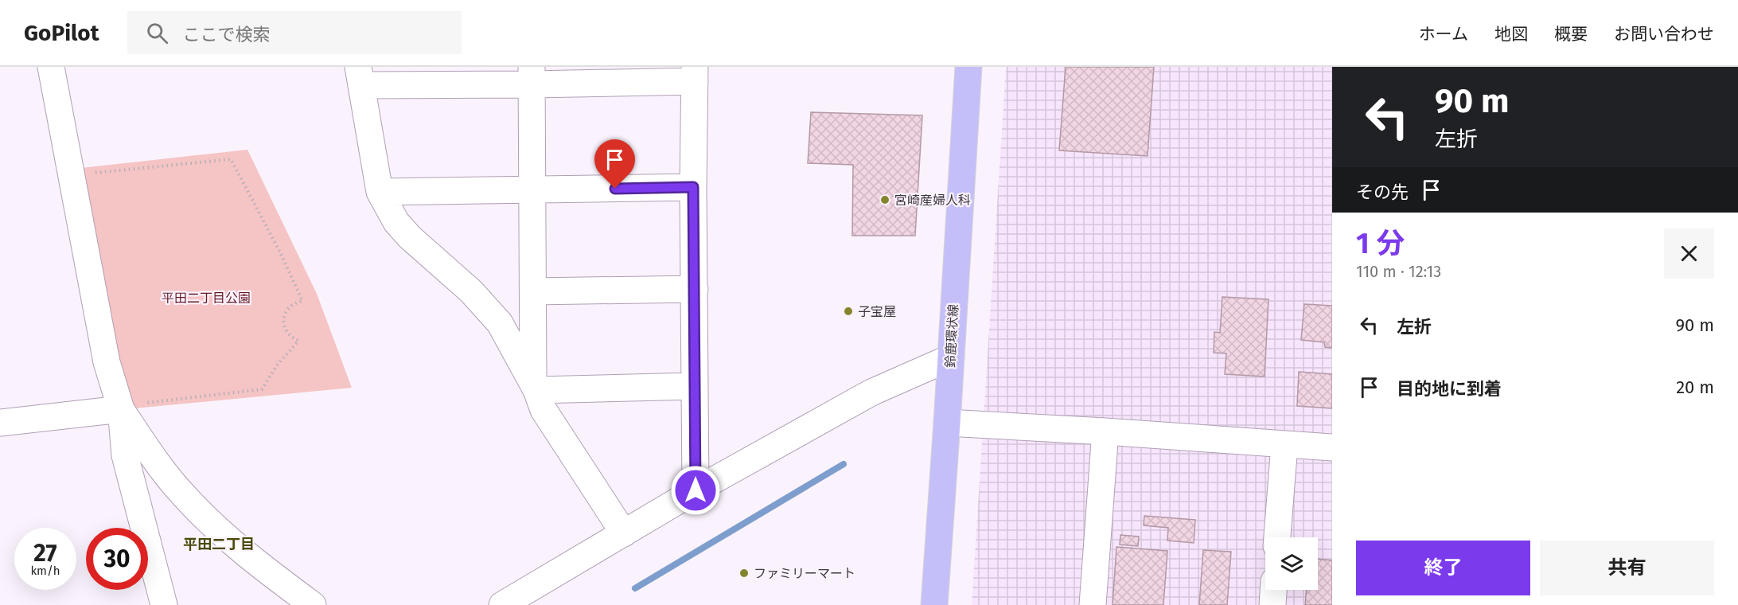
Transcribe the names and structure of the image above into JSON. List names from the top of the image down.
{
  "streets": {
    "main road": ["鈴鹿環状線"]
  },
  "districts": ["平田二丁目"],
  "parks": ["平田二丁目公園"],
  "places": ["宮崎産婦人科", "子宝屋", "ファミリーマート"],
  "page": {
    "header": "GoPilot",
    "search": "ここで検索",
    "nav": [
      "ホーム",
      "地図",
      "概要",
      "お問い合わせ"
    ],
    "turn": ["90 m", "左折"],
    "then": "その先",
    "heading": ["1 分", "110 m · 12:13"],
    "list": [
      {
        "name": "左折",
        "value": "90 m"
      },
      {
        "name": "目的地に到着",
        "value": "20 m"
      }
    ],
    "speed": "27 km/h",
    "limit": "30",
    "buttons": ["終了", "共有"]
  }
}
